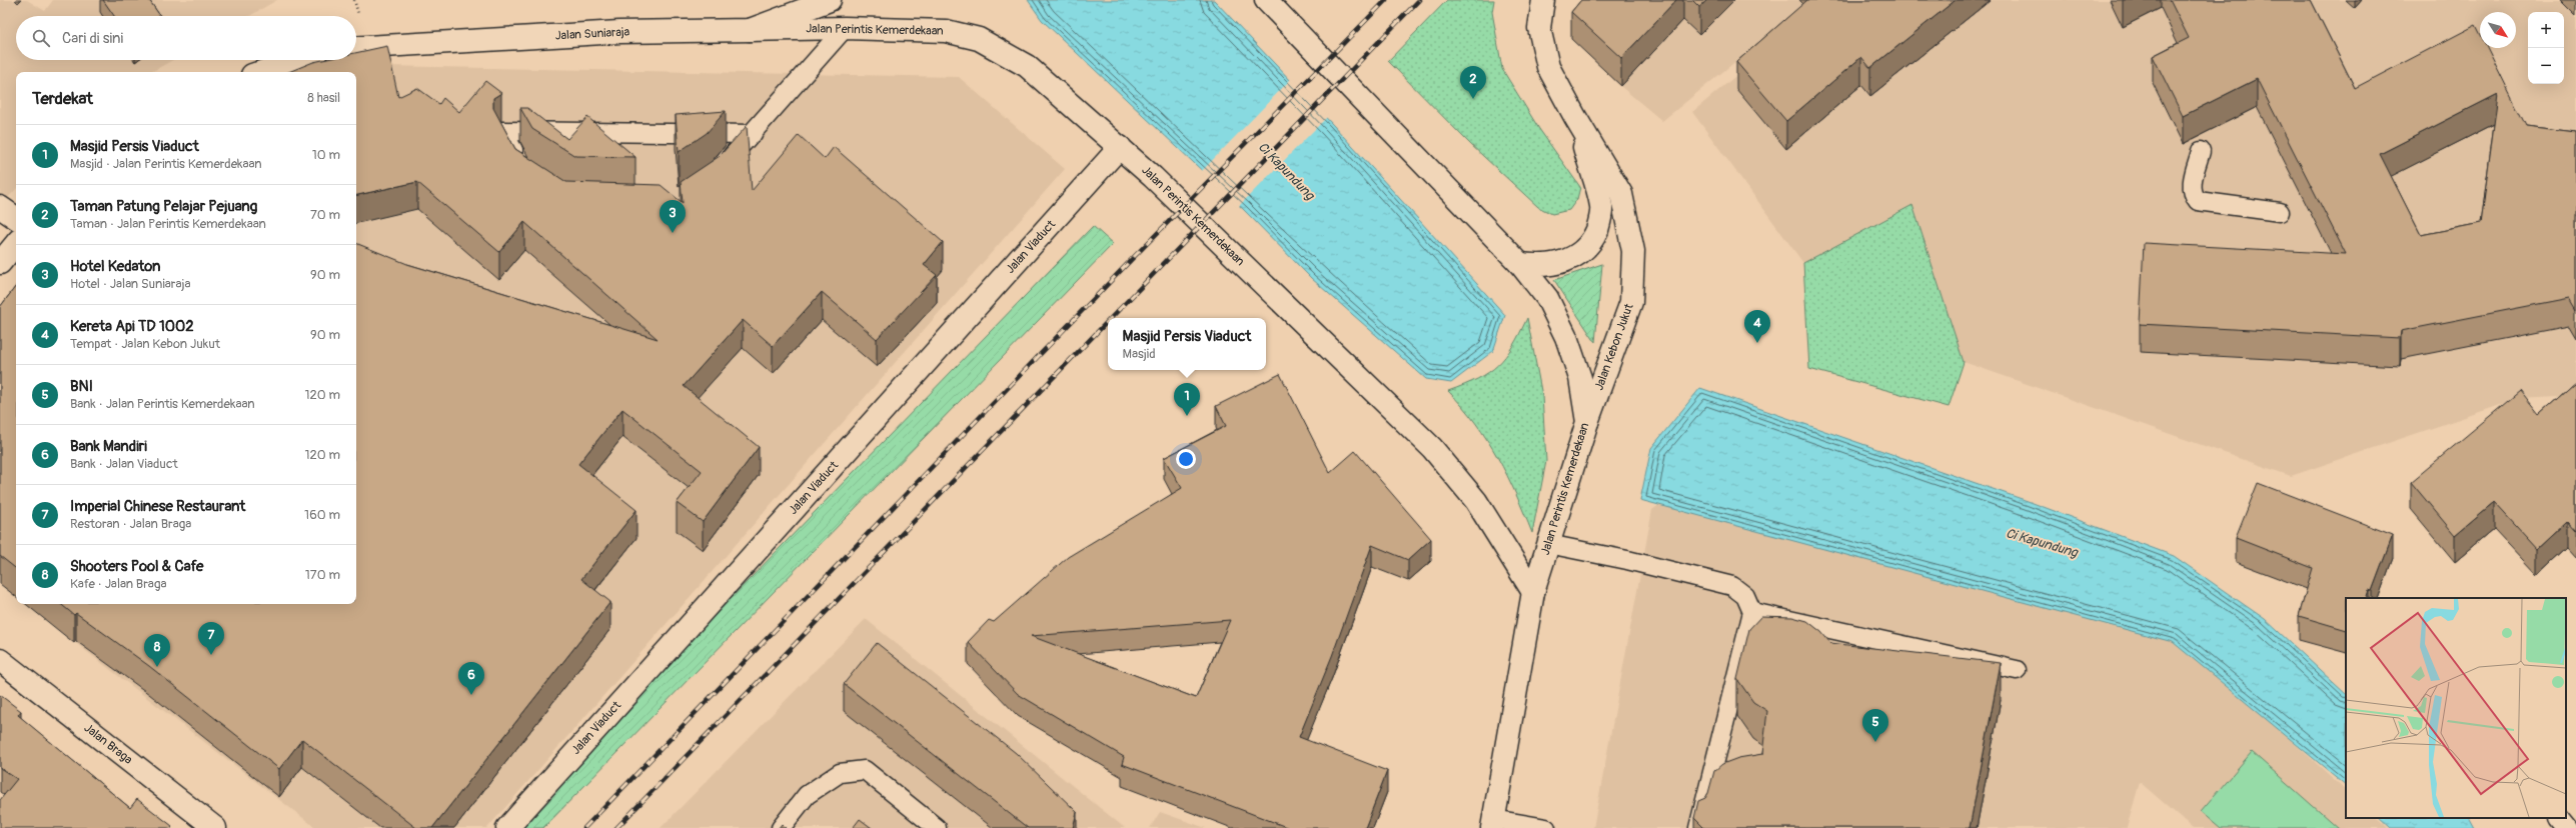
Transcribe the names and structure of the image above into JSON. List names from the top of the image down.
{
  "streets": {
    "main road": [
      "Jalan Perintis Kemerdekaan",
      "Jalan Suniaraja",
      "Jalan Viaduct",
      "Jalan Kebon Jukut",
      "Jalan Braga"
    ]
  },
  "crossings": [
    ["Jalan Perintis Kemerdekaan", "Jalan Suniaraja"],
    ["Jalan Perintis Kemerdekaan", "Jalan Viaduct"],
    ["Jalan Perintis Kemerdekaan", "Jalan Kebon Jukut"]
  ],
  "water": ["Ci Kapundung"],
  "north": "bottom right",
  "page": {
    "map_buttons": ["+", "−"],
    "search": "Cari di sini",
    "pins": [
      "2",
      "3",
      "4",
      "1",
      "7",
      "8",
      "6",
      "5"
    ],
    "heading": ["Terdekat", "8 hasil"],
    "list": [
      {
        "mark": "1",
        "name": "Masjid Persis Viaduct",
        "note": "Masjid · Jalan Perintis Kemerdekaan",
        "value": "10 m"
      },
      {
        "mark": "2",
        "name": "Taman Patung Pelajar Pejuang",
        "note": "Taman · Jalan Perintis Kemerdekaan",
        "value": "70 m"
      },
      {
        "mark": "3",
        "name": "Hotel Kedaton",
        "note": "Hotel · Jalan Suniaraja",
        "value": "90 m"
      },
      {
        "mark": "4",
        "name": "Kereta Api TD 1002",
        "note": "Tempat · Jalan Kebon Jukut",
        "value": "90 m"
      },
      {
        "mark": "5",
        "name": "BNI",
        "note": "Bank · Jalan Perintis Kemerdekaan",
        "value": "120 m"
      },
      {
        "mark": "6",
        "name": "Bank Mandiri",
        "note": "Bank · Jalan Viaduct",
        "value": "120 m"
      },
      {
        "mark": "7",
        "name": "Imperial Chinese Restaurant",
        "note": "Restoran · Jalan Braga",
        "value": "160 m"
      },
      {
        "mark": "8",
        "name": "Shooters Pool & Cafe",
        "note": "Kafe · Jalan Braga",
        "value": "170 m"
      }
    ],
    "popup": ["Masjid Persis Viaduct", "Masjid"]
  }
}
